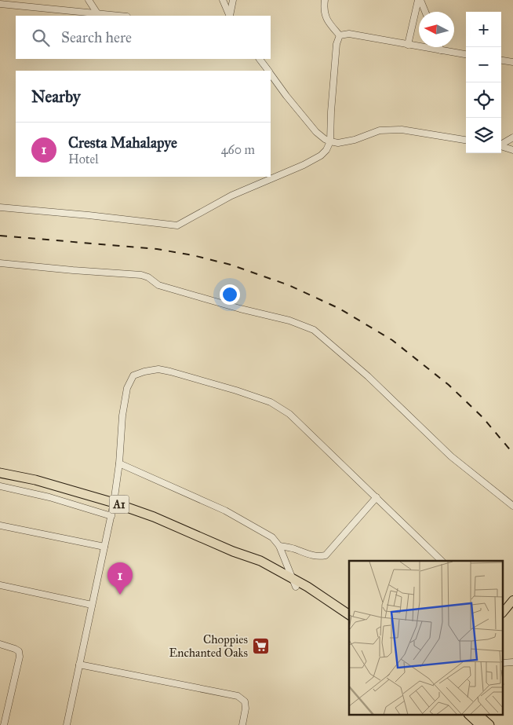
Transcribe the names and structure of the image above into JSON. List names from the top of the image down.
{
  "streets": {
    "highway": ["A1"]
  },
  "places": {
    "supermarket": ["Choppies Enchanted Oaks"]
  },
  "north": "left",
  "page": {
    "map_buttons": ["+", "−"],
    "search": "Search here",
    "heading": "Nearby",
    "list": [
      {
        "mark": "1",
        "name": "Cresta Mahalapye",
        "note": "Hotel",
        "value": "460 m"
      }
    ],
    "pins": "1"
  }
}
